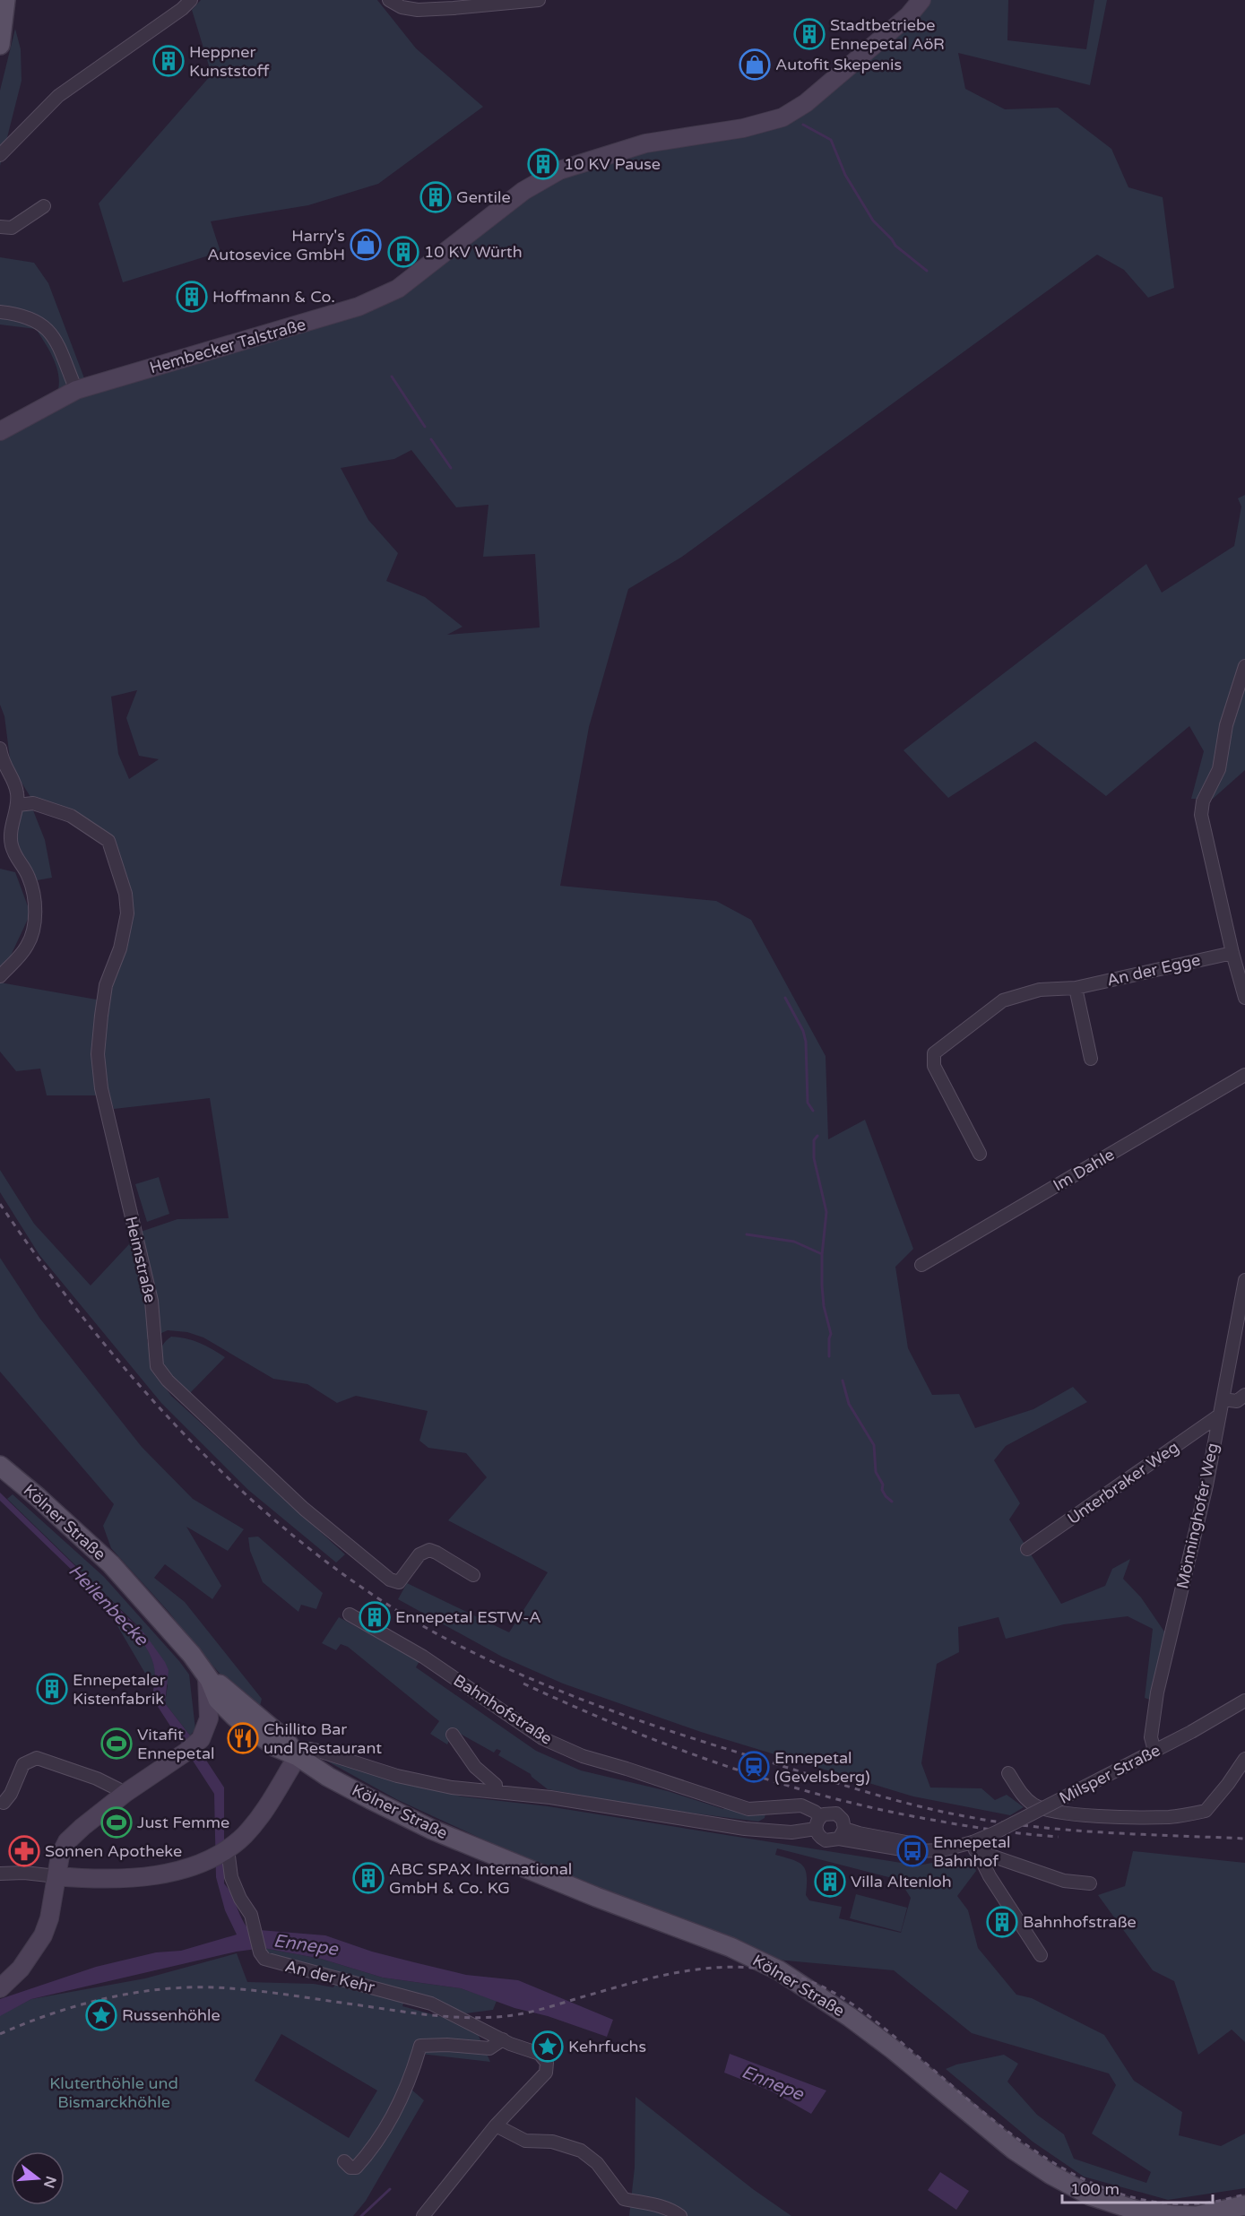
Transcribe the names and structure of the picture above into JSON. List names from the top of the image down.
{
  "streets": {
    "main road": ["Kölner Straße"],
    "street": [
      "Hembecker Talstraße",
      "An der Egge",
      "Im Dahle",
      "Heimstraße",
      "Unterbraker Weg",
      "Mönninghofer Weg",
      "Bahnhofstraße",
      "Milsper Straße",
      "An der Kehr"
    ]
  },
  "crossings": [
    ["Unterbraker Weg", "Mönninghofer Weg"],
    ["Mönninghofer Weg", "Milsper Straße"],
    ["Kölner Straße", "Bahnhofstraße"],
    ["Bahnhofstraße", "Milsper Straße"]
  ],
  "water": ["Heilenbecke", "Ennepe"],
  "parks": ["Kluterthöhle und Bismarckhöhle"],
  "places": {
    "building": [
      "Stadtbetriebe Ennepetal AöR",
      "Heppner Kunststoff",
      "10 KV Pause",
      "Gentile",
      "10 KV Würth",
      "Hoffmann & Co.",
      "Ennepetal ESTW-A",
      "Ennepetaler Kistenfabrik",
      "ABC SPAX International GmbH & Co. KG",
      "Villa Altenloh",
      "Bahnhofstraße"
    ],
    "shop": ["Autofit Skepenis", "Harry's Autosevice GmbH"],
    "restaurant": ["Chillito Bar und Restaurant"],
    "sports": ["Vitafit Ennepetal", "Just Femme"],
    "station": ["Ennepetal (Gevelsberg)"],
    "pharmacy": ["Sonnen Apotheke"],
    "bus stop": ["Ennepetal Bahnhof"],
    "place": ["Russenhöhle", "Kehrfuchs"]
  },
  "scale_bar": "100 m",
  "north": "right"
}
